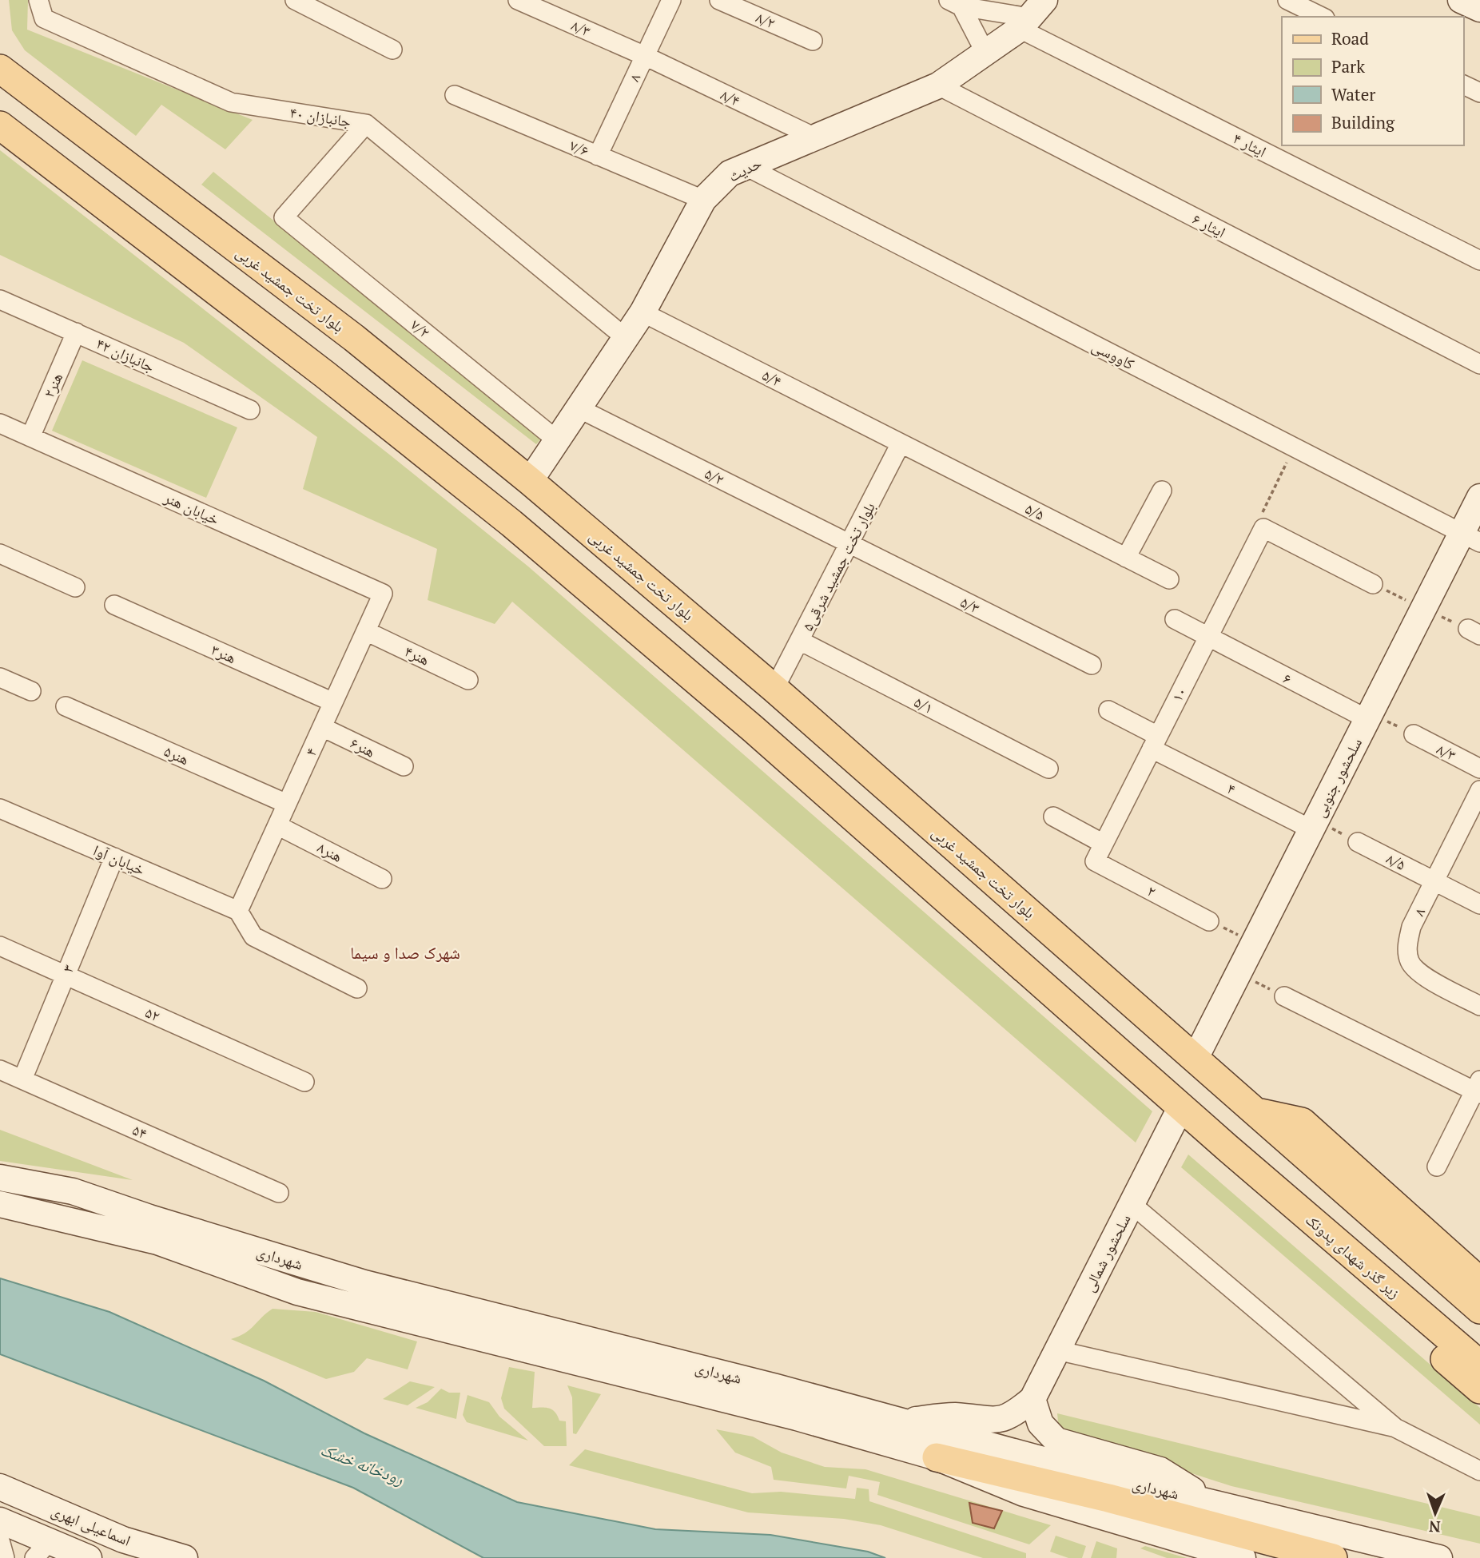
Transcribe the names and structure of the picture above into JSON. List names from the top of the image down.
{
  "streets": {
    "main road": ["بلوار تخت جمشید غربی", "زیر گذر شهدای پدونک"],
    "street": [
      "۸/۲",
      "۸/۳",
      "۸",
      "۸/۴",
      "۴۰ جانبازان",
      "ایثار ۴",
      "۷/۶",
      "حدیث",
      "ایثار ۶",
      "۷/۲",
      "۴۲ جانبازان",
      "کاووسی",
      "۵/۴",
      "هنر۲",
      "۵/۲",
      "خیابان هنر",
      "۵/۵",
      "بلوار تخت جمشید شرقی۵",
      "۵/۳",
      "هنر۳",
      "هنر۴",
      "۶",
      "۱۰",
      "۵/۱",
      "هنر۶",
      "۴",
      "هنر۵",
      "سلحشور جنوبی",
      "هنر۸",
      "خیابان آوا",
      "۸/۵",
      "۲",
      "۳",
      "۵۲",
      "۵۴",
      "سلحشور شمالی",
      "شهرداری",
      "اسماعیلی ابهری"
    ]
  },
  "crossings": [
    ["۸/۳", "۸"],
    ["۸/۳", "۸/۴"],
    ["۸", "۸/۴"],
    ["۸", "۷/۶"],
    ["۸", "۸/۵"],
    ["۸/۴", "حدیث"],
    ["۴۰ جانبازان", "حدیث"],
    ["۴۰ جانبازان", "۷/۲"],
    ["ایثار ۴", "حدیث"],
    ["۷/۶", "حدیث"],
    ["حدیث", "ایثار ۶"],
    ["حدیث", "بلوار تخت جمشید غربی"],
    ["حدیث", "۷/۲"],
    ["حدیث", "کاووسی"],
    ["حدیث", "۵/۴"],
    ["حدیث", "۵/۲"],
    ["بلوار تخت جمشید غربی", "بلوار تخت جمشید شرقی۵"],
    ["بلوار تخت جمشید غربی", "سلحشور جنوبی"],
    ["۴۲ جانبازان", "هنر۲"],
    ["کاووسی", "سلحشور جنوبی"],
    ["۵/۴", "۵/۵"],
    ["۵/۴", "بلوار تخت جمشید شرقی۵"],
    ["هنر۲", "خیابان هنر"],
    ["۵/۲", "بلوار تخت جمشید شرقی۵"],
    ["۵/۲", "۵/۳"],
    ["خیابان هنر", "۴"],
    ["۵/۵", "بلوار تخت جمشید شرقی۵"],
    ["بلوار تخت جمشید شرقی۵", "۵/۳"],
    ["بلوار تخت جمشید شرقی۵", "۵/۱"],
    ["هنر۳", "۴"],
    ["هنر۴", "۴"],
    ["۶", "۱۰"],
    ["۶", "سلحشور جنوبی"],
    ["۱۰", "۴"],
    ["۱۰", "۲"],
    ["هنر۶", "۴"],
    ["۴", "هنر۵"],
    ["۴", "سلحشور جنوبی"],
    ["۴", "هنر۸"],
    ["۴", "خیابان آوا"],
    ["خیابان آوا", "۳"],
    ["۳", "۵۲"],
    ["۳", "۵۴"]
  ],
  "districts": ["شهرک صدا و سیما"],
  "water": ["رودخانه خشک"],
  "legend": [
    "Road",
    "Park",
    "Water",
    "Building"
  ],
  "north": "bottom"
}
